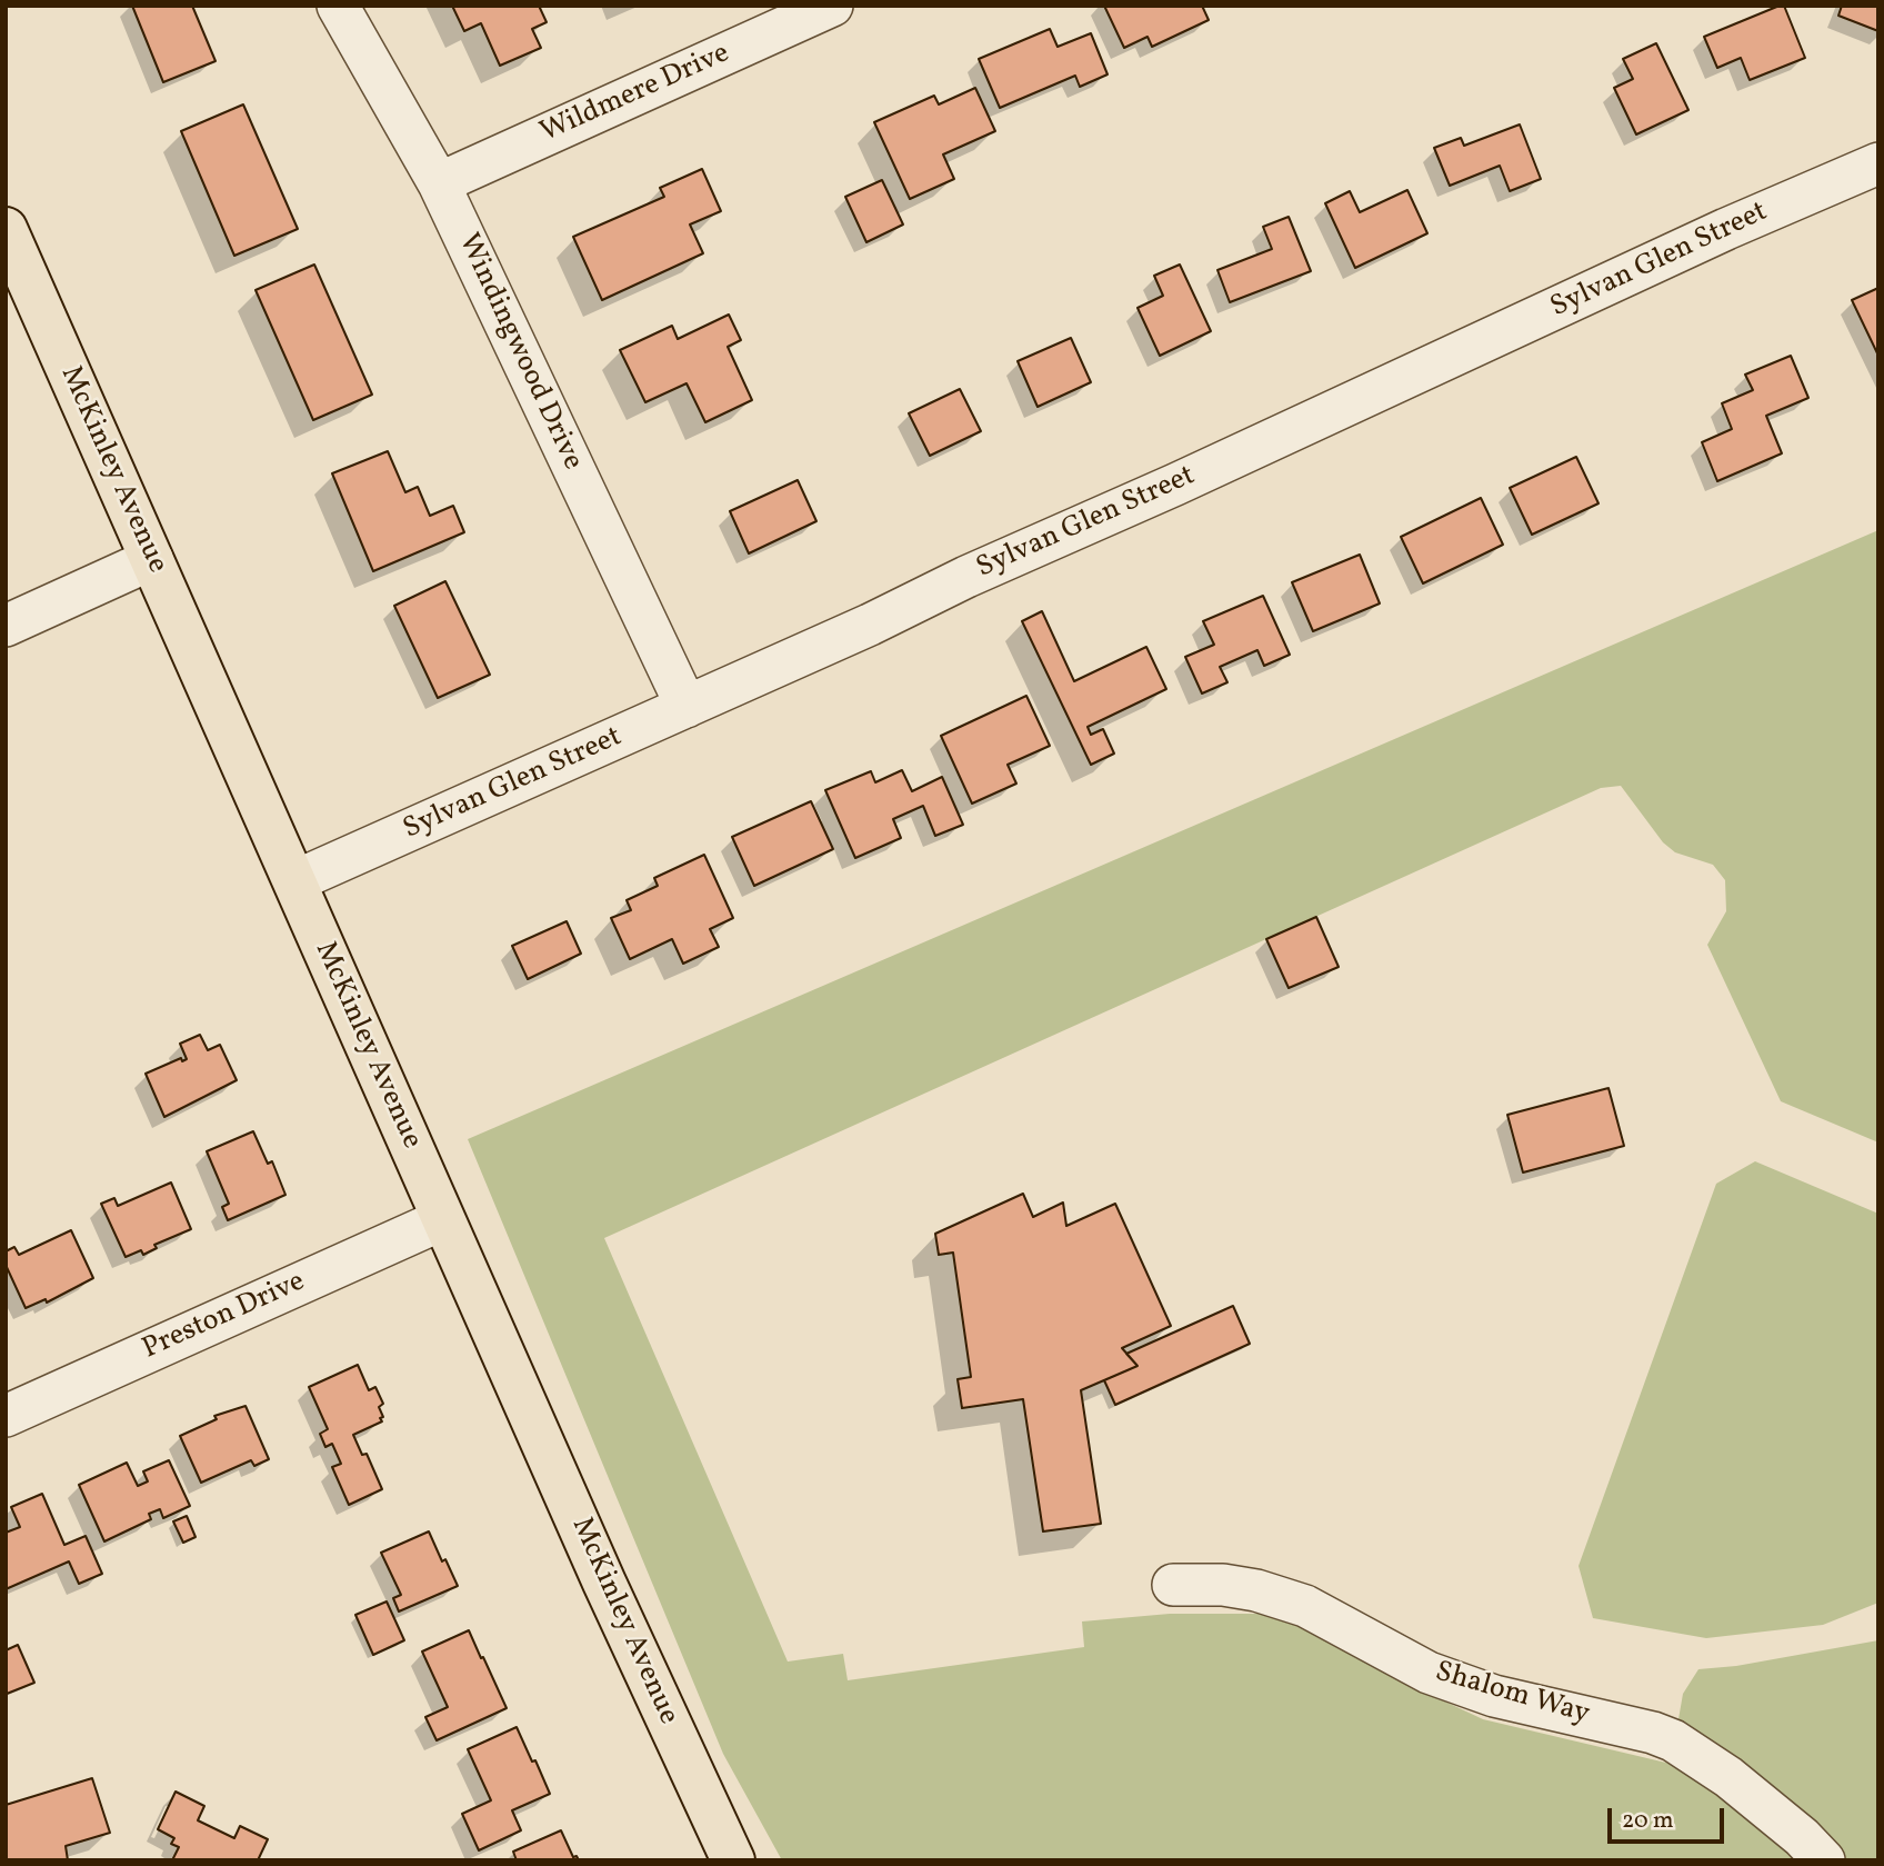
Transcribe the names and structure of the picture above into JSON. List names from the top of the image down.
{
  "streets": {
    "main road": ["McKinley Avenue"],
    "street": [
      "Wildmere Drive",
      "Sylvan Glen Street",
      "Windingwood Drive",
      "Preston Drive",
      "Shalom Way"
    ]
  },
  "crossings": [
    ["Wildmere Drive", "Windingwood Drive"],
    ["Sylvan Glen Street", "Windingwood Drive"],
    ["Sylvan Glen Street", "McKinley Avenue"],
    ["McKinley Avenue", "Preston Drive"]
  ],
  "scale_bar": "20 m"
}
